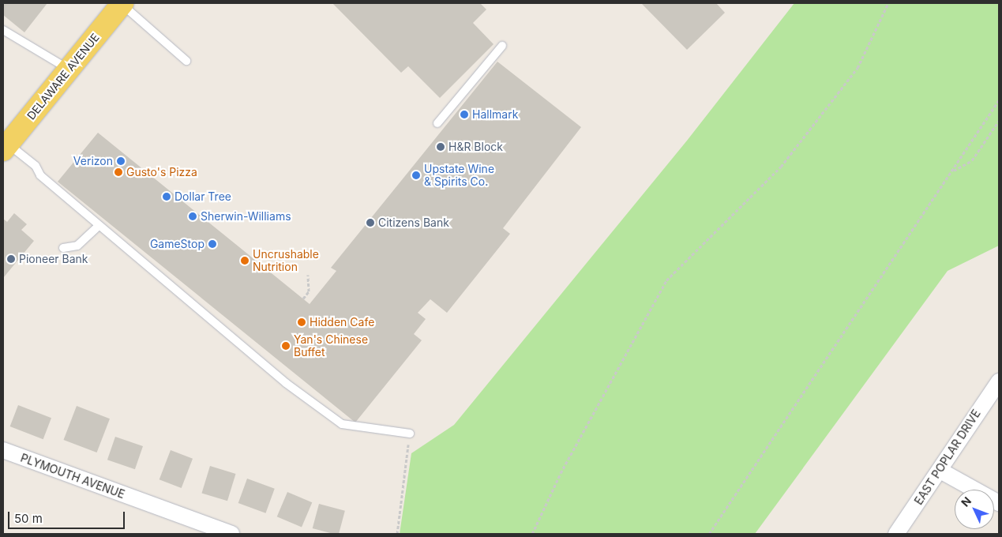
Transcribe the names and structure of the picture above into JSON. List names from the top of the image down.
{
  "streets": {
    "main road": ["DELAWARE AVENUE"],
    "street": ["EAST POPLAR DRIVE", "PLYMOUTH AVENUE"]
  },
  "places": [
    "Hallmark",
    "H&R Block",
    "Verizon",
    "Gusto's Pizza",
    "Upstate Wine & Spirits Co.",
    "Dollar Tree",
    "Sherwin-Williams",
    "Citizens Bank",
    "GameStop",
    "Pioneer Bank",
    "Uncrushable Nutrition",
    "Hidden Cafe",
    "Yan's Chinese Buffet"
  ],
  "scale_bar": "50 m",
  "north": "top left"
}
